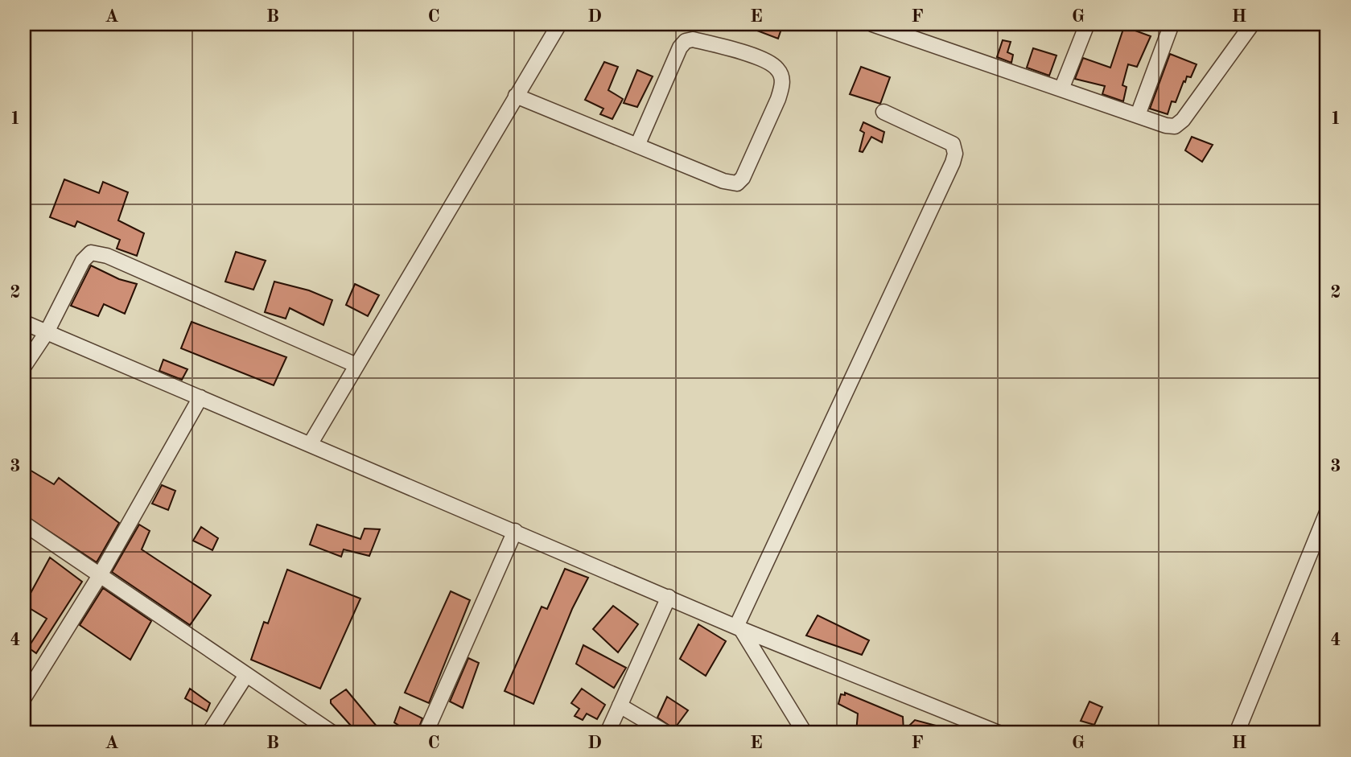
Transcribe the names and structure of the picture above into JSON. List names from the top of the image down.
{
  "grid": {
    "columns": [
      "A",
      "B",
      "C",
      "D",
      "E",
      "F",
      "G",
      "H"
    ],
    "rows": [
      "1",
      "2",
      "3",
      "4"
    ]
  }
}
